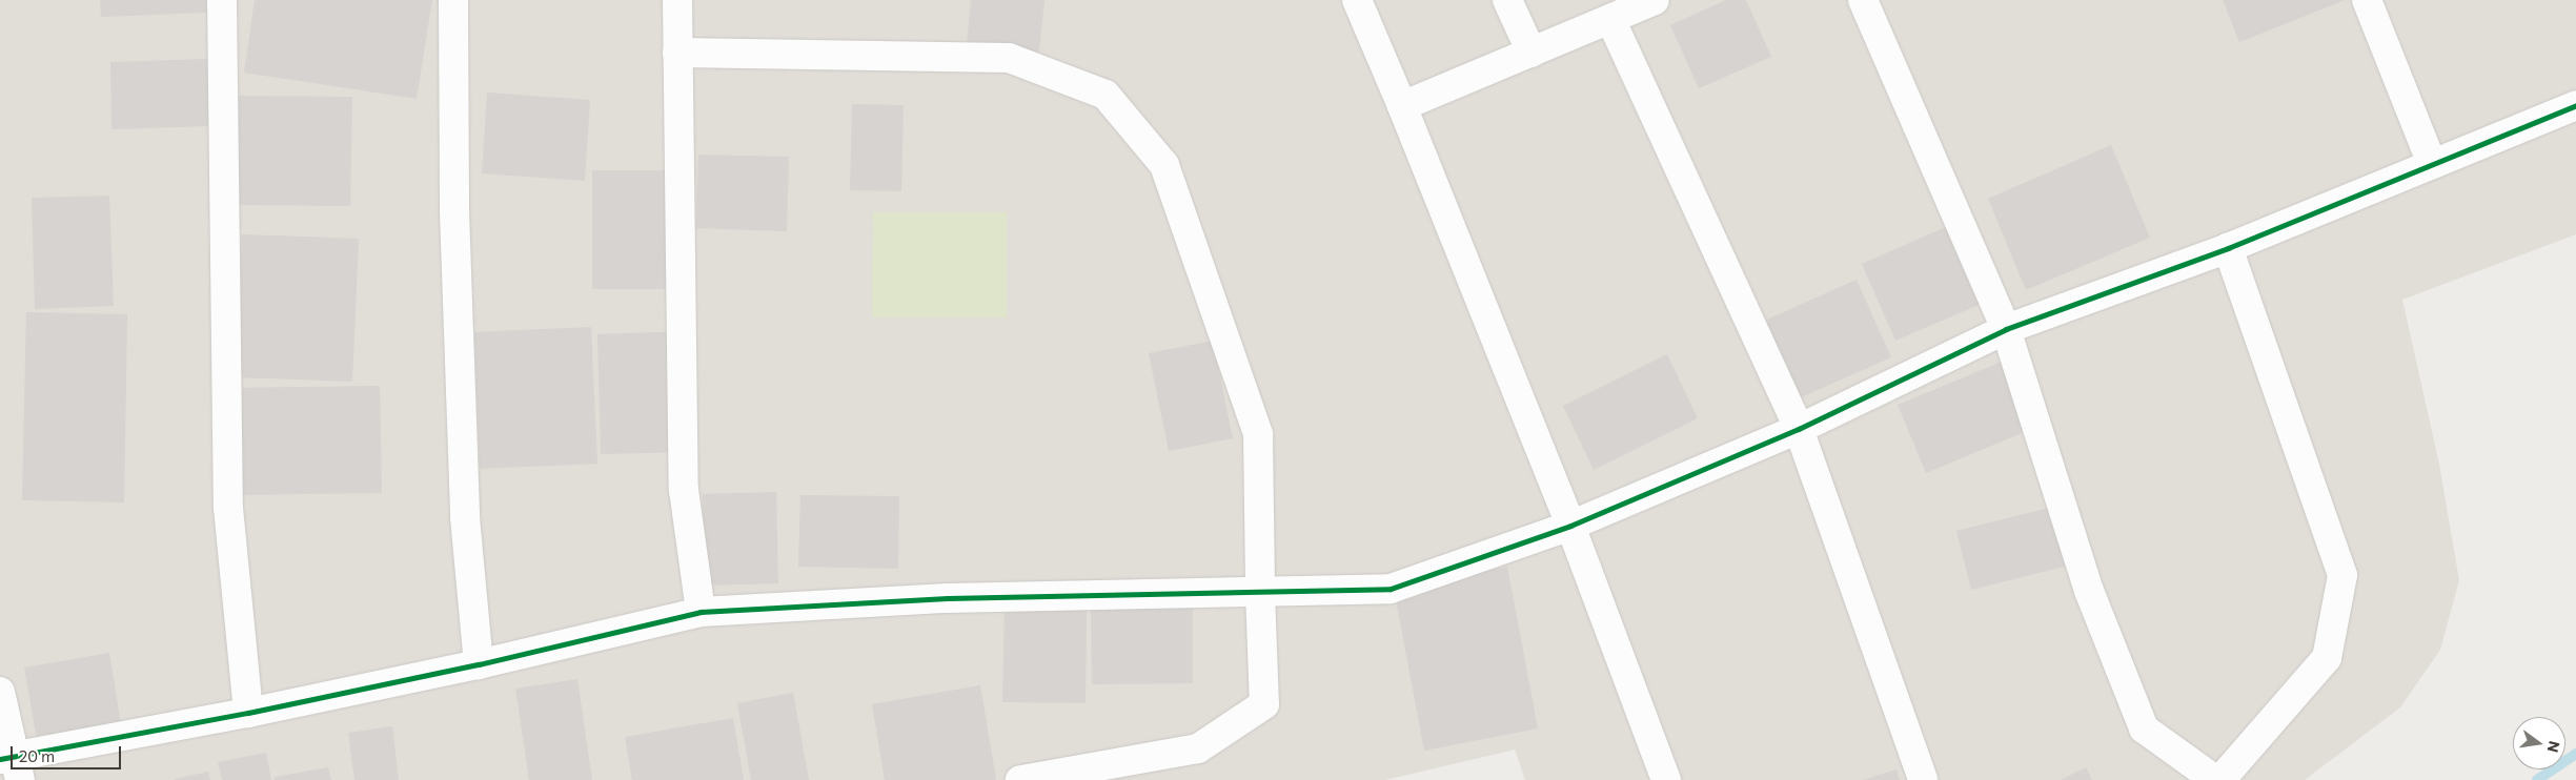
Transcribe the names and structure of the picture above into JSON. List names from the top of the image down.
{
  "scale_bar": "20 m",
  "north": "right"
}
